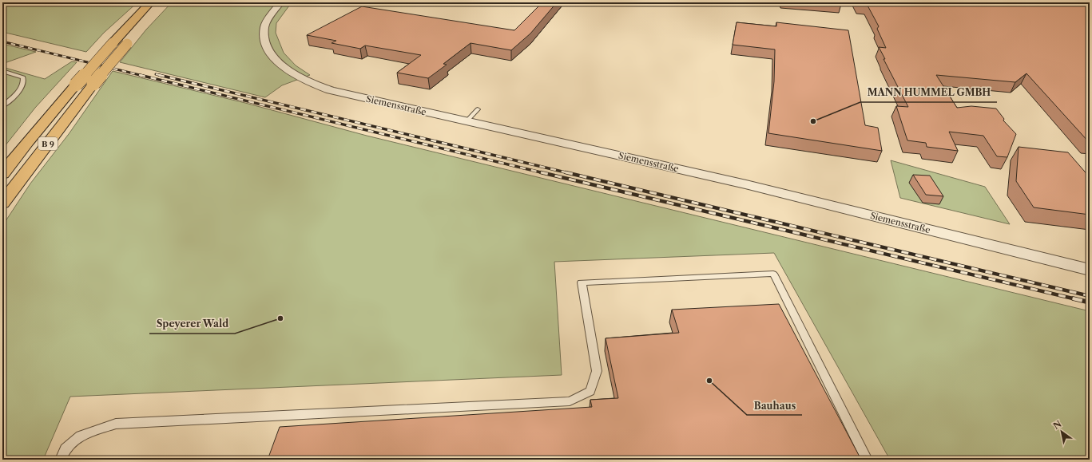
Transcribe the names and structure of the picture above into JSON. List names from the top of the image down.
{
  "streets": {
    "highway": ["B 9"],
    "street": ["Siemensstraße"]
  },
  "places": ["MANN HUMMEL GMBH", "Speyerer Wald", "Bauhaus"],
  "north": "top left"
}
